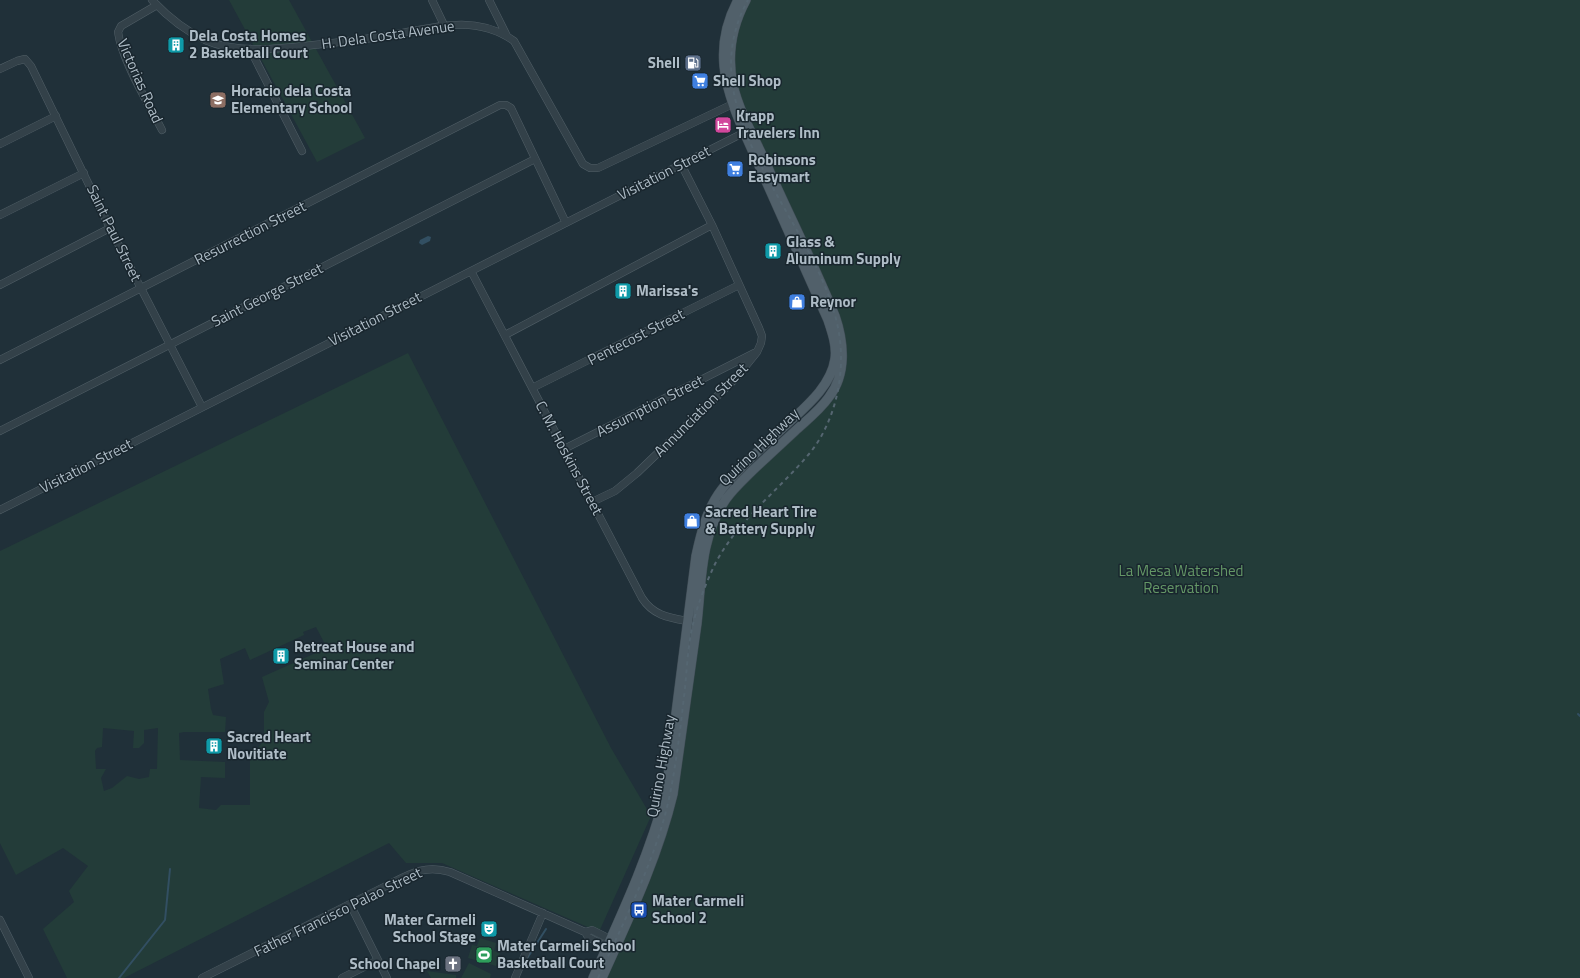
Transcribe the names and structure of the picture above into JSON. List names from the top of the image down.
{
  "streets": {
    "main road": ["Quirino Highway"],
    "street": [
      "H. Dela Costa Avenue",
      "Victorias Road",
      "Visitation Street",
      "Saint Paul Street",
      "Resurrection Street",
      "Saint George Street",
      "Pentecost Street",
      "Assumption Street",
      "Annunciation Street",
      "C. M. Hoskins Street",
      "Father Francisco Palao Street"
    ]
  },
  "crossings": [
    ["H. Dela Costa Avenue", "Victorias Road"],
    ["H. Dela Costa Avenue", "Quirino Highway"],
    ["Visitation Street", "Saint Paul Street"],
    ["Visitation Street", "Annunciation Street"],
    ["Visitation Street", "Quirino Highway"],
    ["Visitation Street", "C. M. Hoskins Street"],
    ["Saint Paul Street", "Resurrection Street"],
    ["Saint Paul Street", "Saint George Street"],
    ["Resurrection Street", "Saint George Street"],
    ["Pentecost Street", "Annunciation Street"],
    ["Pentecost Street", "C. M. Hoskins Street"],
    ["Assumption Street", "Annunciation Street"],
    ["Assumption Street", "C. M. Hoskins Street"],
    ["Annunciation Street", "C. M. Hoskins Street"],
    ["Quirino Highway", "C. M. Hoskins Street"],
    ["Quirino Highway", "Father Francisco Palao Street"]
  ],
  "parks": ["La Mesa Watershed Reservation"],
  "places": {
    "building": [
      "Dela Costa Homes 2 Basketball Court",
      "Glass & Aluminum Supply",
      "Marissa's",
      "Retreat House and Seminar Center",
      "Sacred Heart Novitiate"
    ],
    "fuel station": ["Shell"],
    "supermarket": ["Shell Shop", "Robinsons Easymart"],
    "school or university": ["Horacio dela Costa Elementary School"],
    "hotel": ["Krapp Travelers Inn"],
    "shop": ["Reynor", "Sacred Heart Tire & Battery Supply"],
    "bus stop": ["Mater Carmeli School 2"],
    "theatre": ["Mater Carmeli School Stage"],
    "sports": ["Mater Carmeli School Basketball Court"],
    "church": ["School Chapel"]
  }
}
